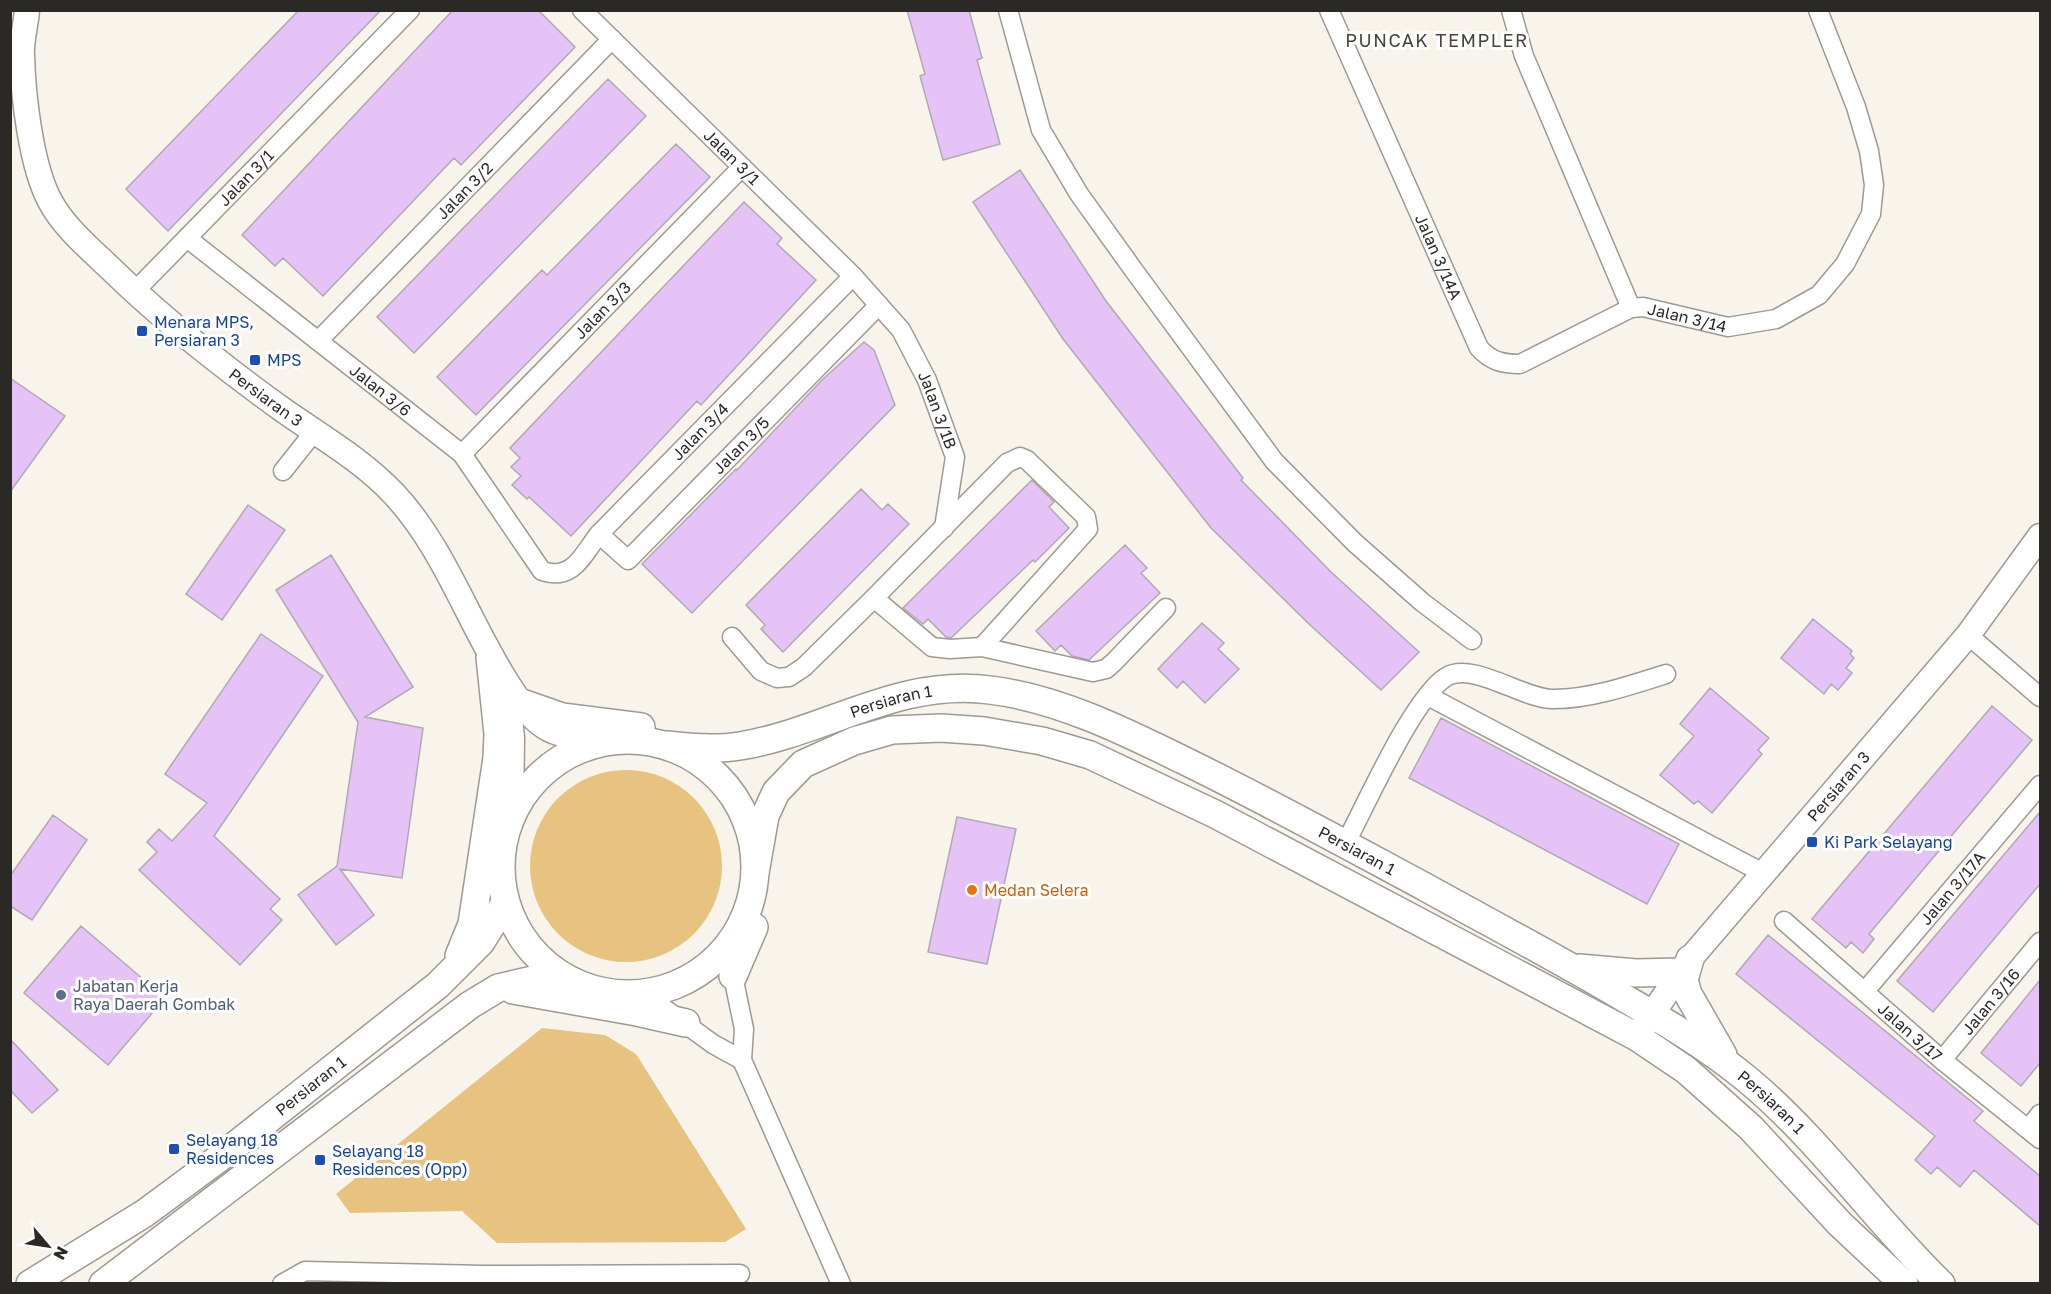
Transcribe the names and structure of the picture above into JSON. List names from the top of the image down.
{
  "streets": {
    "main road": ["Persiaran 1"],
    "street": [
      "Jalan 3/1",
      "Jalan 3/2",
      "Jalan 3/14A",
      "Jalan 3/3",
      "Jalan 3/14",
      "Jalan 3/6",
      "Persiaran 3",
      "Jalan 3/1B",
      "Jalan 3/4",
      "Jalan 3/5",
      "Jalan 3/17A",
      "Jalan 3/16",
      "Jalan 3/17"
    ]
  },
  "crossings": [
    ["Jalan 3/1", "Jalan 3/2"],
    ["Jalan 3/1", "Jalan 3/3"],
    ["Jalan 3/1", "Jalan 3/6"],
    ["Jalan 3/1", "Persiaran 3"],
    ["Jalan 3/1", "Jalan 3/1B"],
    ["Jalan 3/1", "Jalan 3/4"],
    ["Jalan 3/1", "Jalan 3/5"],
    ["Jalan 3/2", "Jalan 3/6"],
    ["Jalan 3/14A", "Jalan 3/14"],
    ["Jalan 3/3", "Jalan 3/6"],
    ["Jalan 3/6", "Jalan 3/4"],
    ["Persiaran 3", "Persiaran 1"],
    ["Jalan 3/1B", "Jalan 3/5"],
    ["Jalan 3/4", "Jalan 3/5"],
    ["Jalan 3/17A", "Jalan 3/17"],
    ["Jalan 3/16", "Jalan 3/17"]
  ],
  "districts": ["PUNCAK TEMPLER"],
  "places": {
    "transit": [
      "Menara MPS, Persiaran 3",
      "MPS",
      "Ki Park Selayang",
      "Selayang 18 Residences",
      "Selayang 18 Residences (Opp)"
    ],
    "other": ["Medan Selera", "Jabatan Kerja Raya Daerah Gombak"]
  },
  "north": "bottom right"
}
